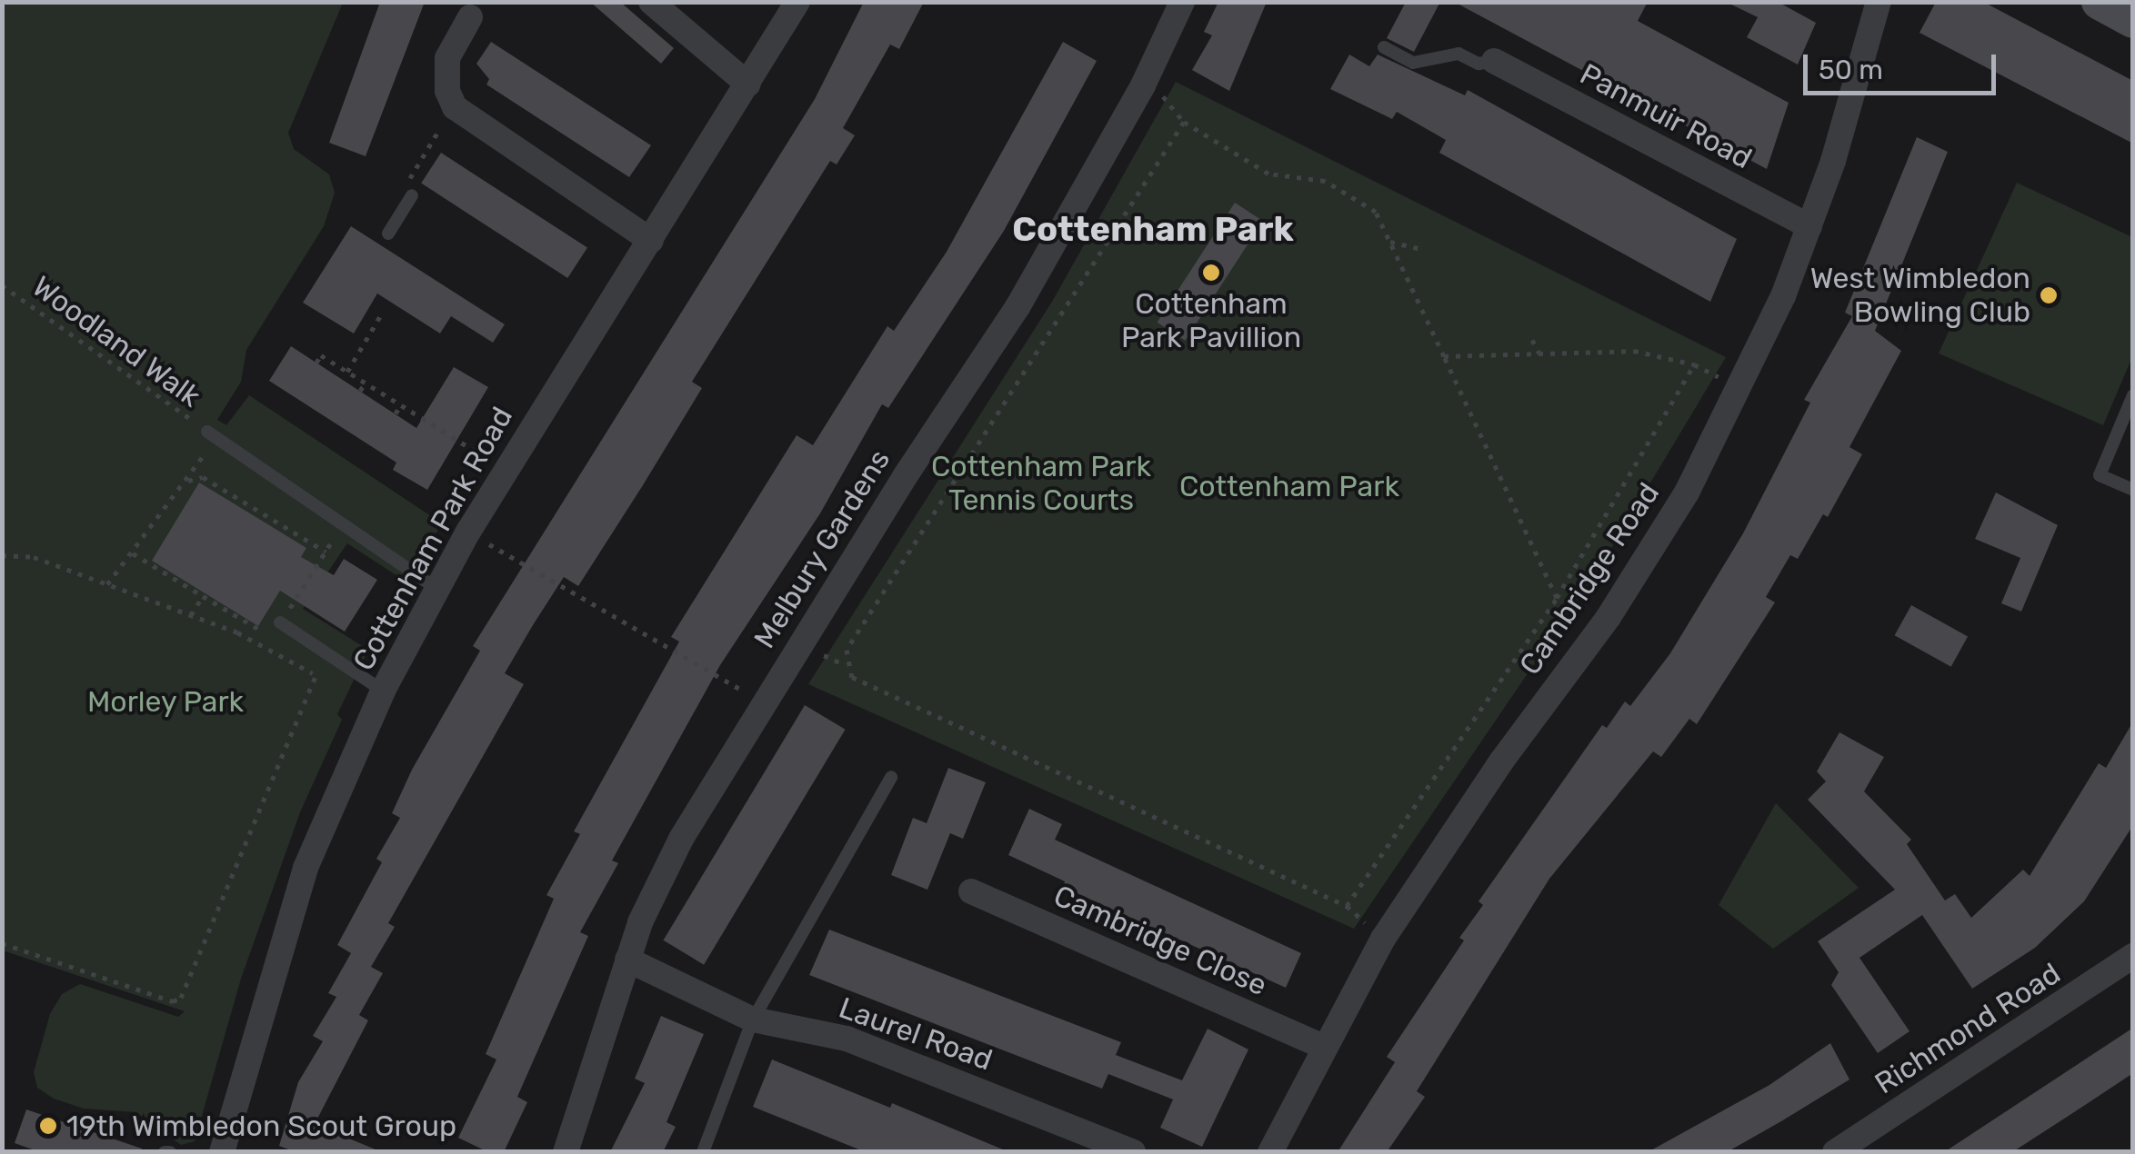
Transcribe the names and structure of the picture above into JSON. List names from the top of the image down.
{
  "streets": {
    "street": [
      "Panmuir Road",
      "Cottenham Park Road",
      "Melbury Gardens",
      "Cambridge Road",
      "Cambridge Close",
      "Richmond Road",
      "Laurel Road"
    ],
    "path": ["Woodland Walk"]
  },
  "crossings": [
    ["Panmuir Road", "Cambridge Road"],
    ["Melbury Gardens", "Laurel Road"],
    ["Cambridge Road", "Cambridge Close"]
  ],
  "districts": ["Cottenham Park"],
  "parks": ["Cottenham Park Tennis Courts", "Cottenham Park", "Morley Park"],
  "places": ["Cottenham Park Pavillion", "West Wimbledon Bowling Club", "19th Wimbledon Scout Group"],
  "scale_bar": "50 m"
}
